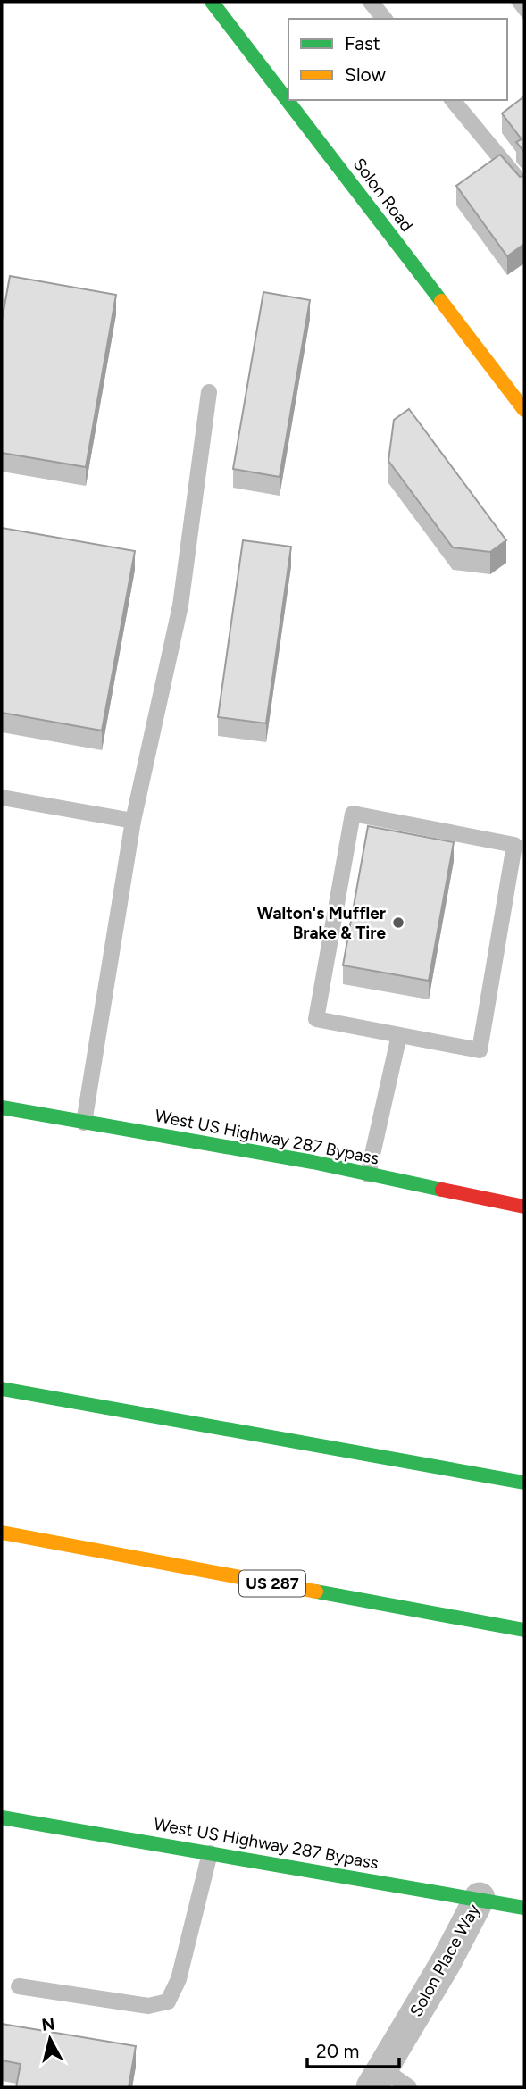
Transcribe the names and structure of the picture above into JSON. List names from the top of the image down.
{
  "streets": {
    "main road": ["Solon Road", "West US Highway 287 Bypass", "US 287"],
    "street": ["Solon Place Way"]
  },
  "crossings": [
    ["West US Highway 287 Bypass", "Solon Place Way"]
  ],
  "places": ["Walton's Muffler Brake & Tire"],
  "legend": ["Fast", "Slow"],
  "scale_bar": "20 m",
  "north": "top"
}
